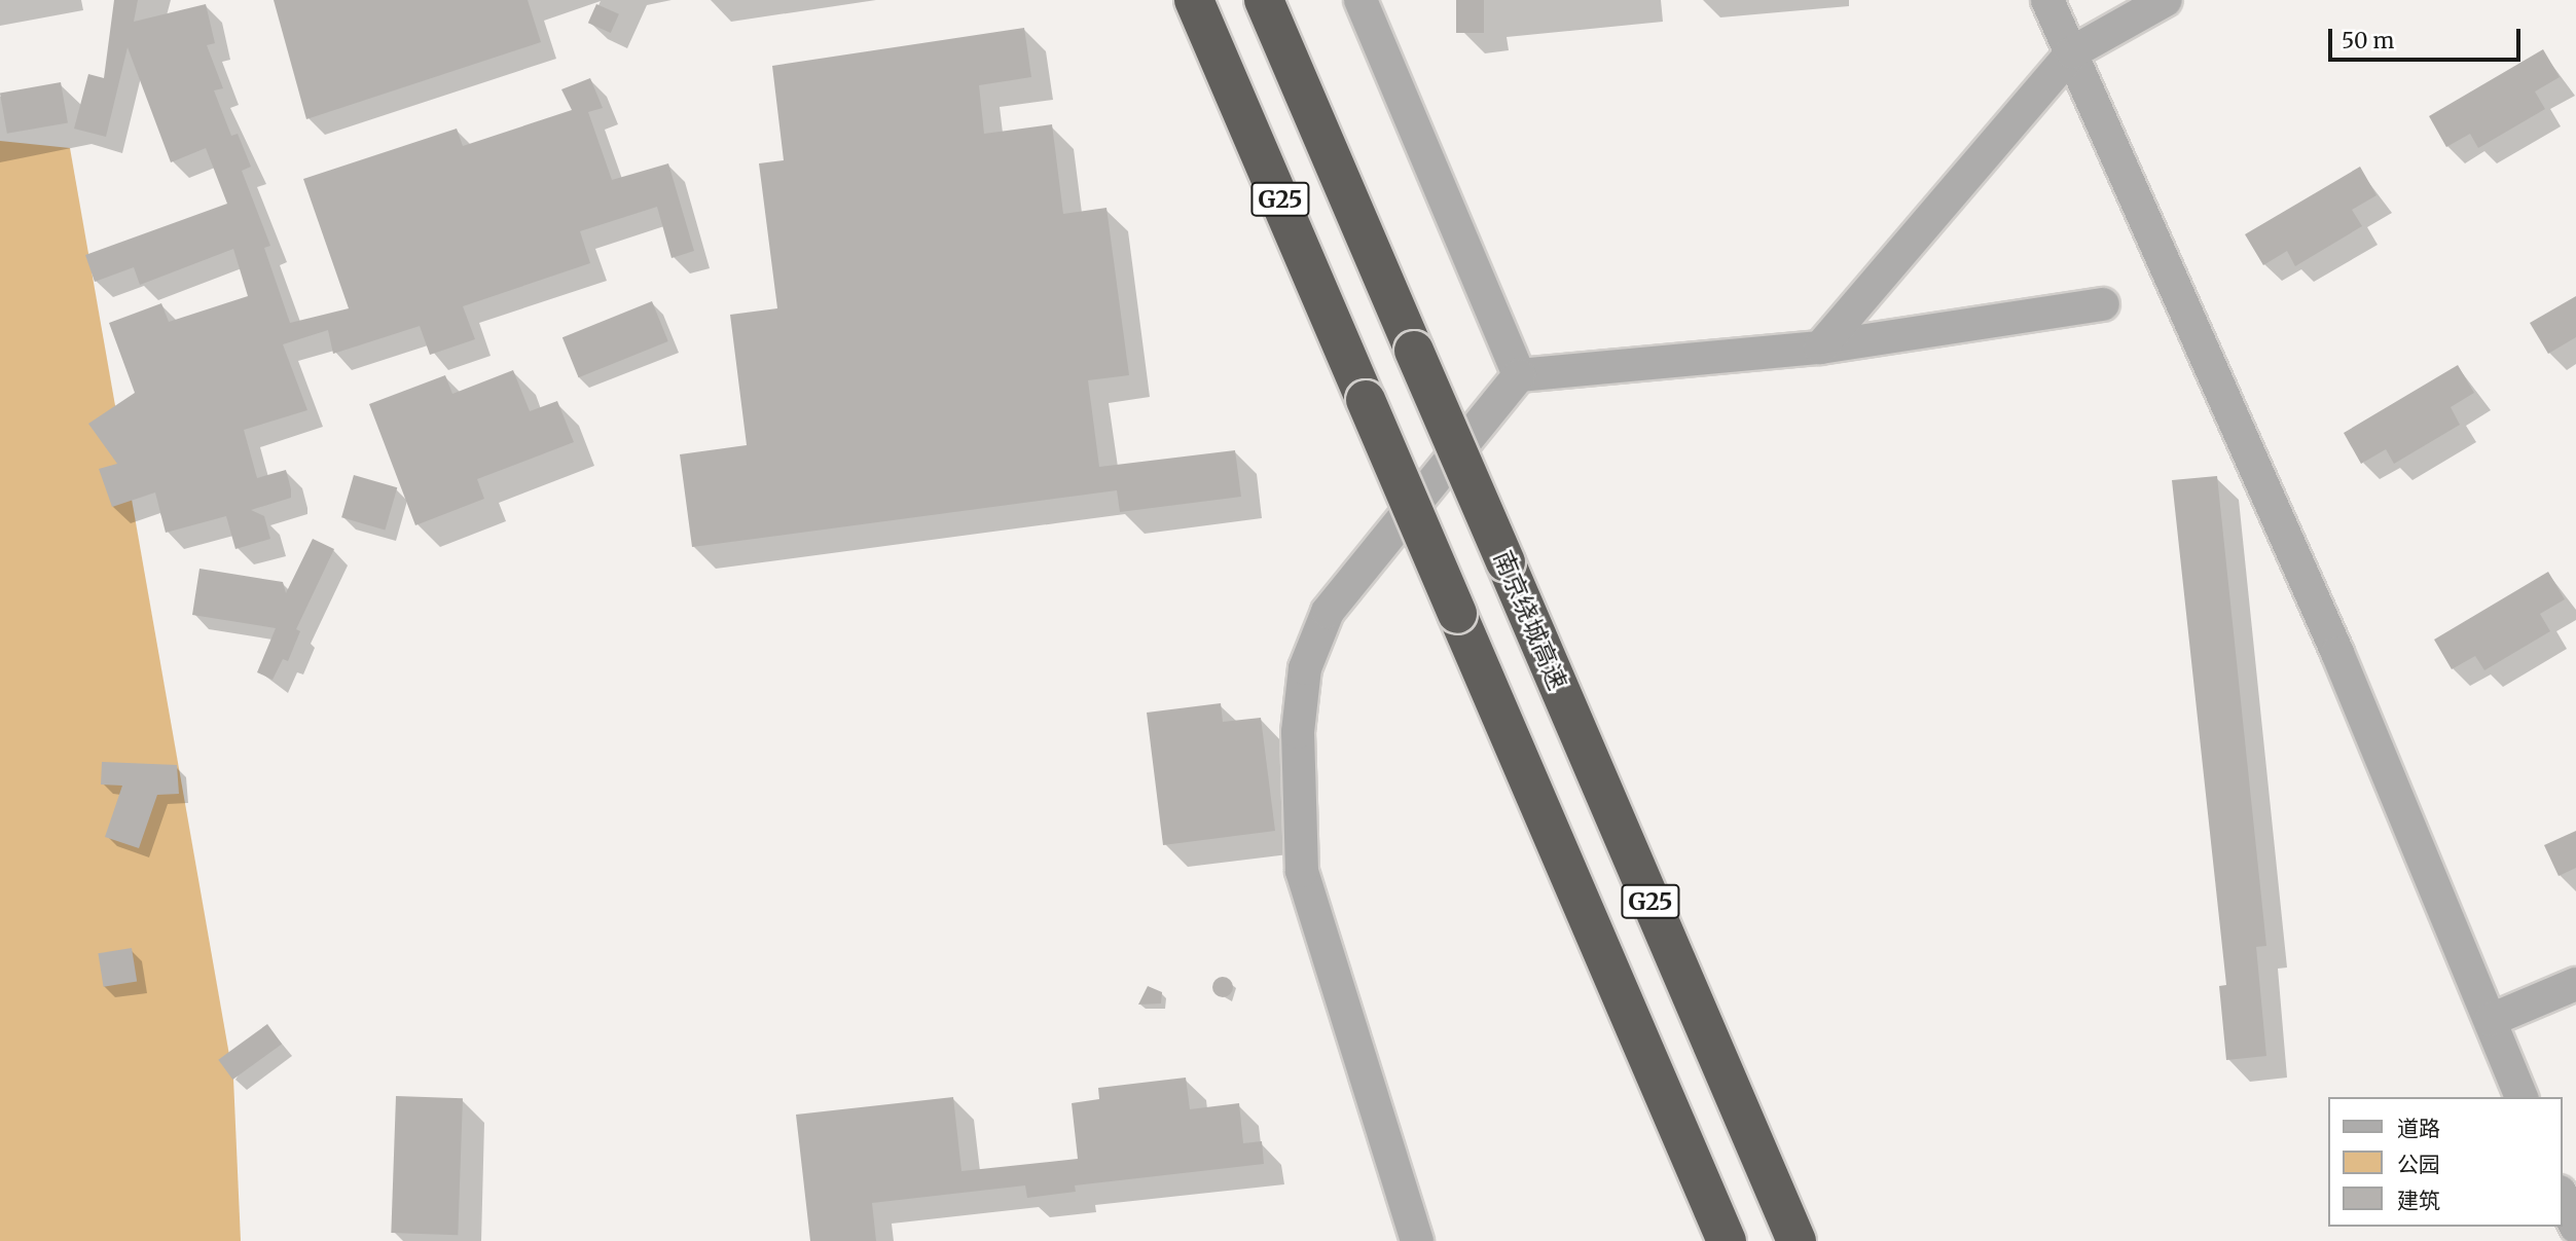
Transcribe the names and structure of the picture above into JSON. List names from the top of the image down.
{
  "streets": {
    "highway": ["G25", "南京绕城高速"]
  },
  "legend": ["道路", "公园", "建筑"],
  "scale_bar": "50 m"
}
